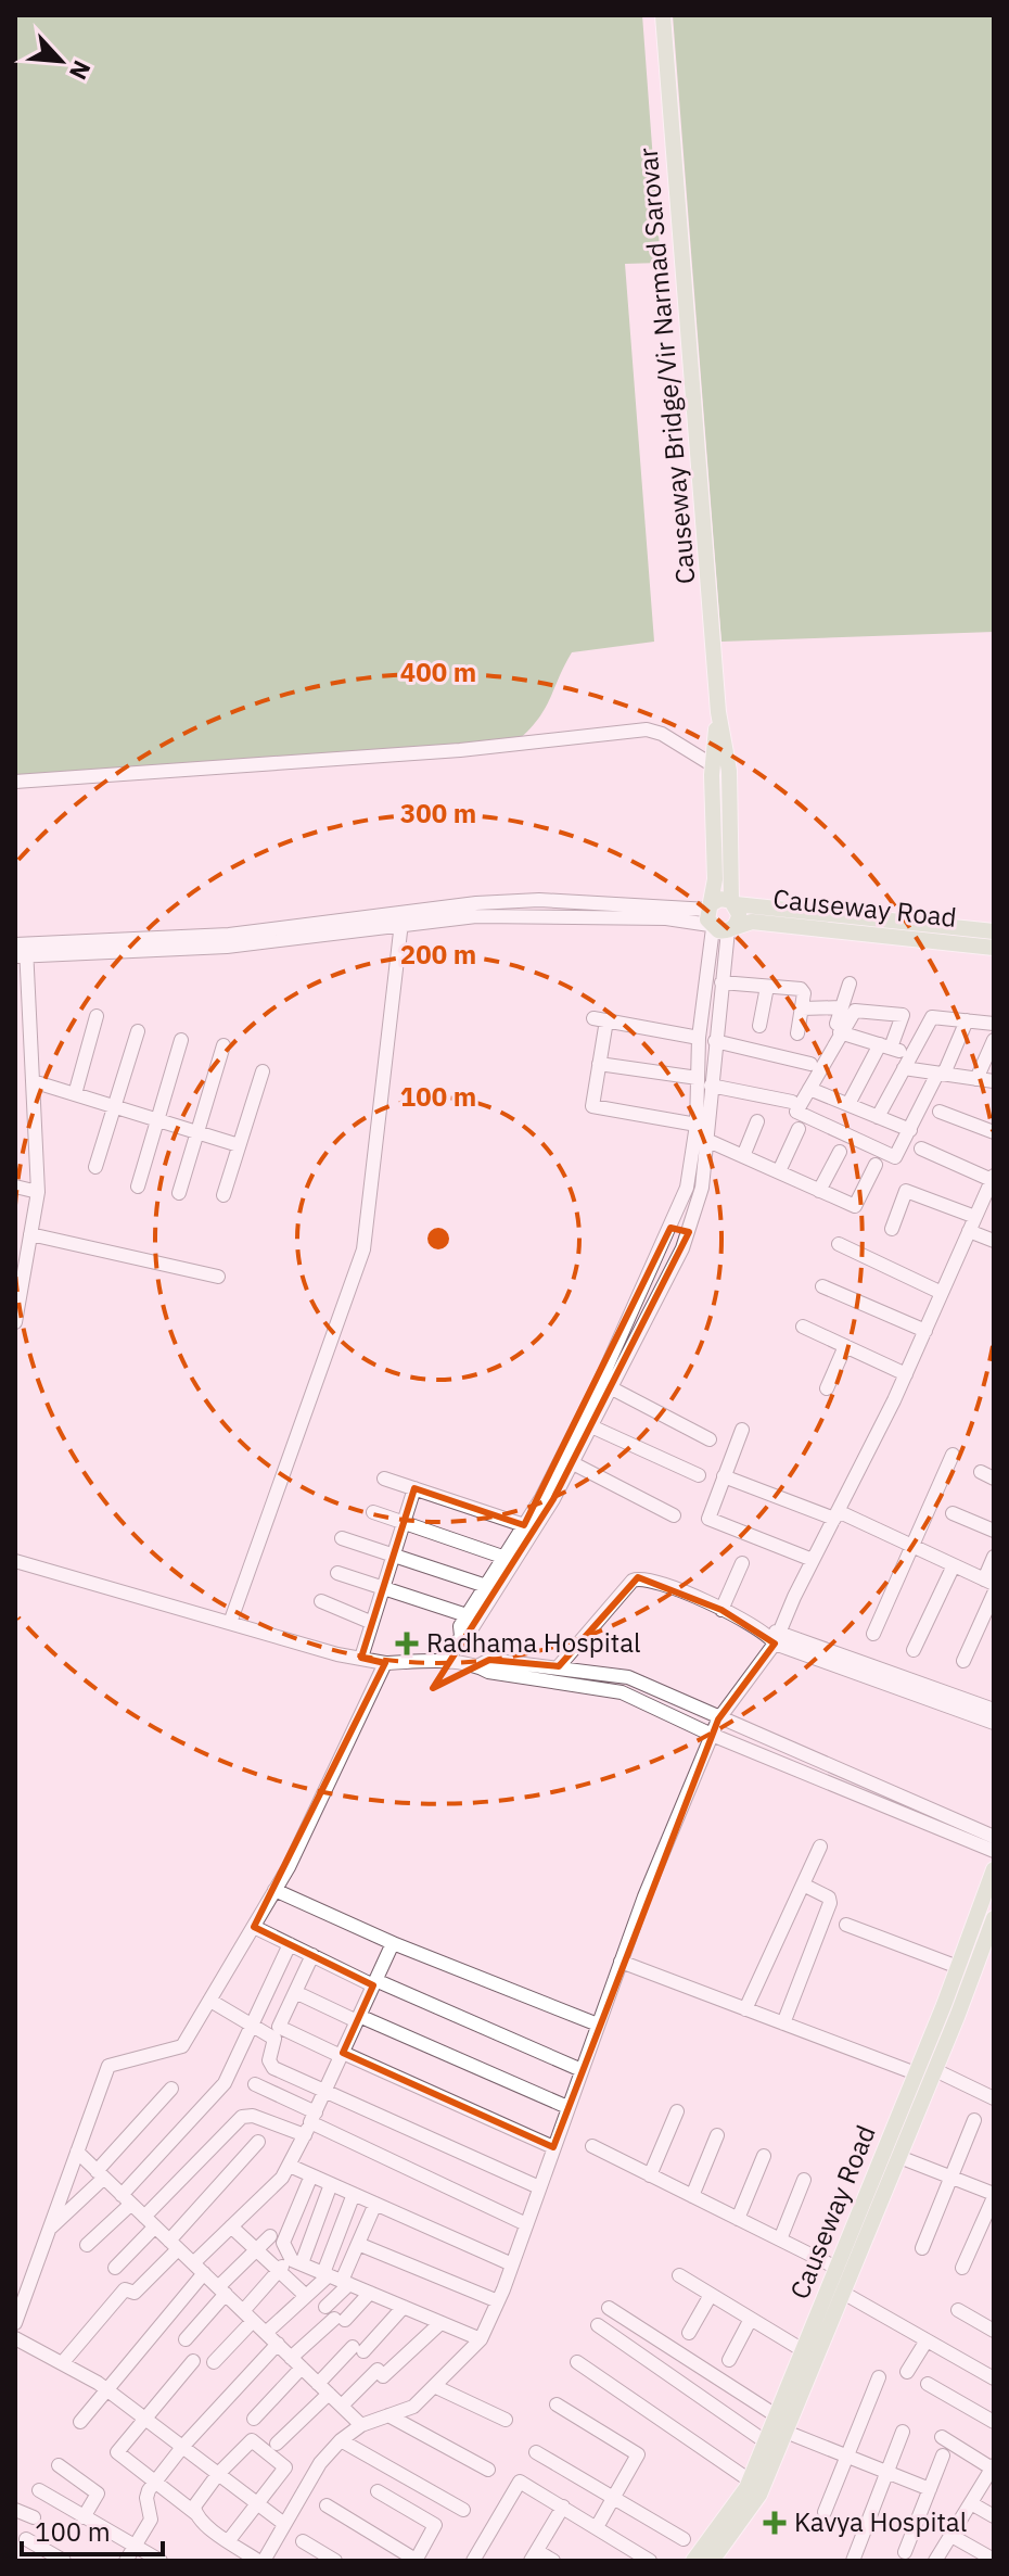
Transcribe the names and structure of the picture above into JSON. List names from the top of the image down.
{
  "streets": {
    "main road": ["Causeway Bridge/Vir Narmad Sarovar", "Causeway Road"]
  },
  "places": {
    "health": ["Radhama Hospital", "Kavya Hospital"]
  },
  "scale_bar": "100 m",
  "north": "bottom right",
  "rings": [
    "400 m",
    "300 m",
    "200 m",
    "100 m"
  ]
}
